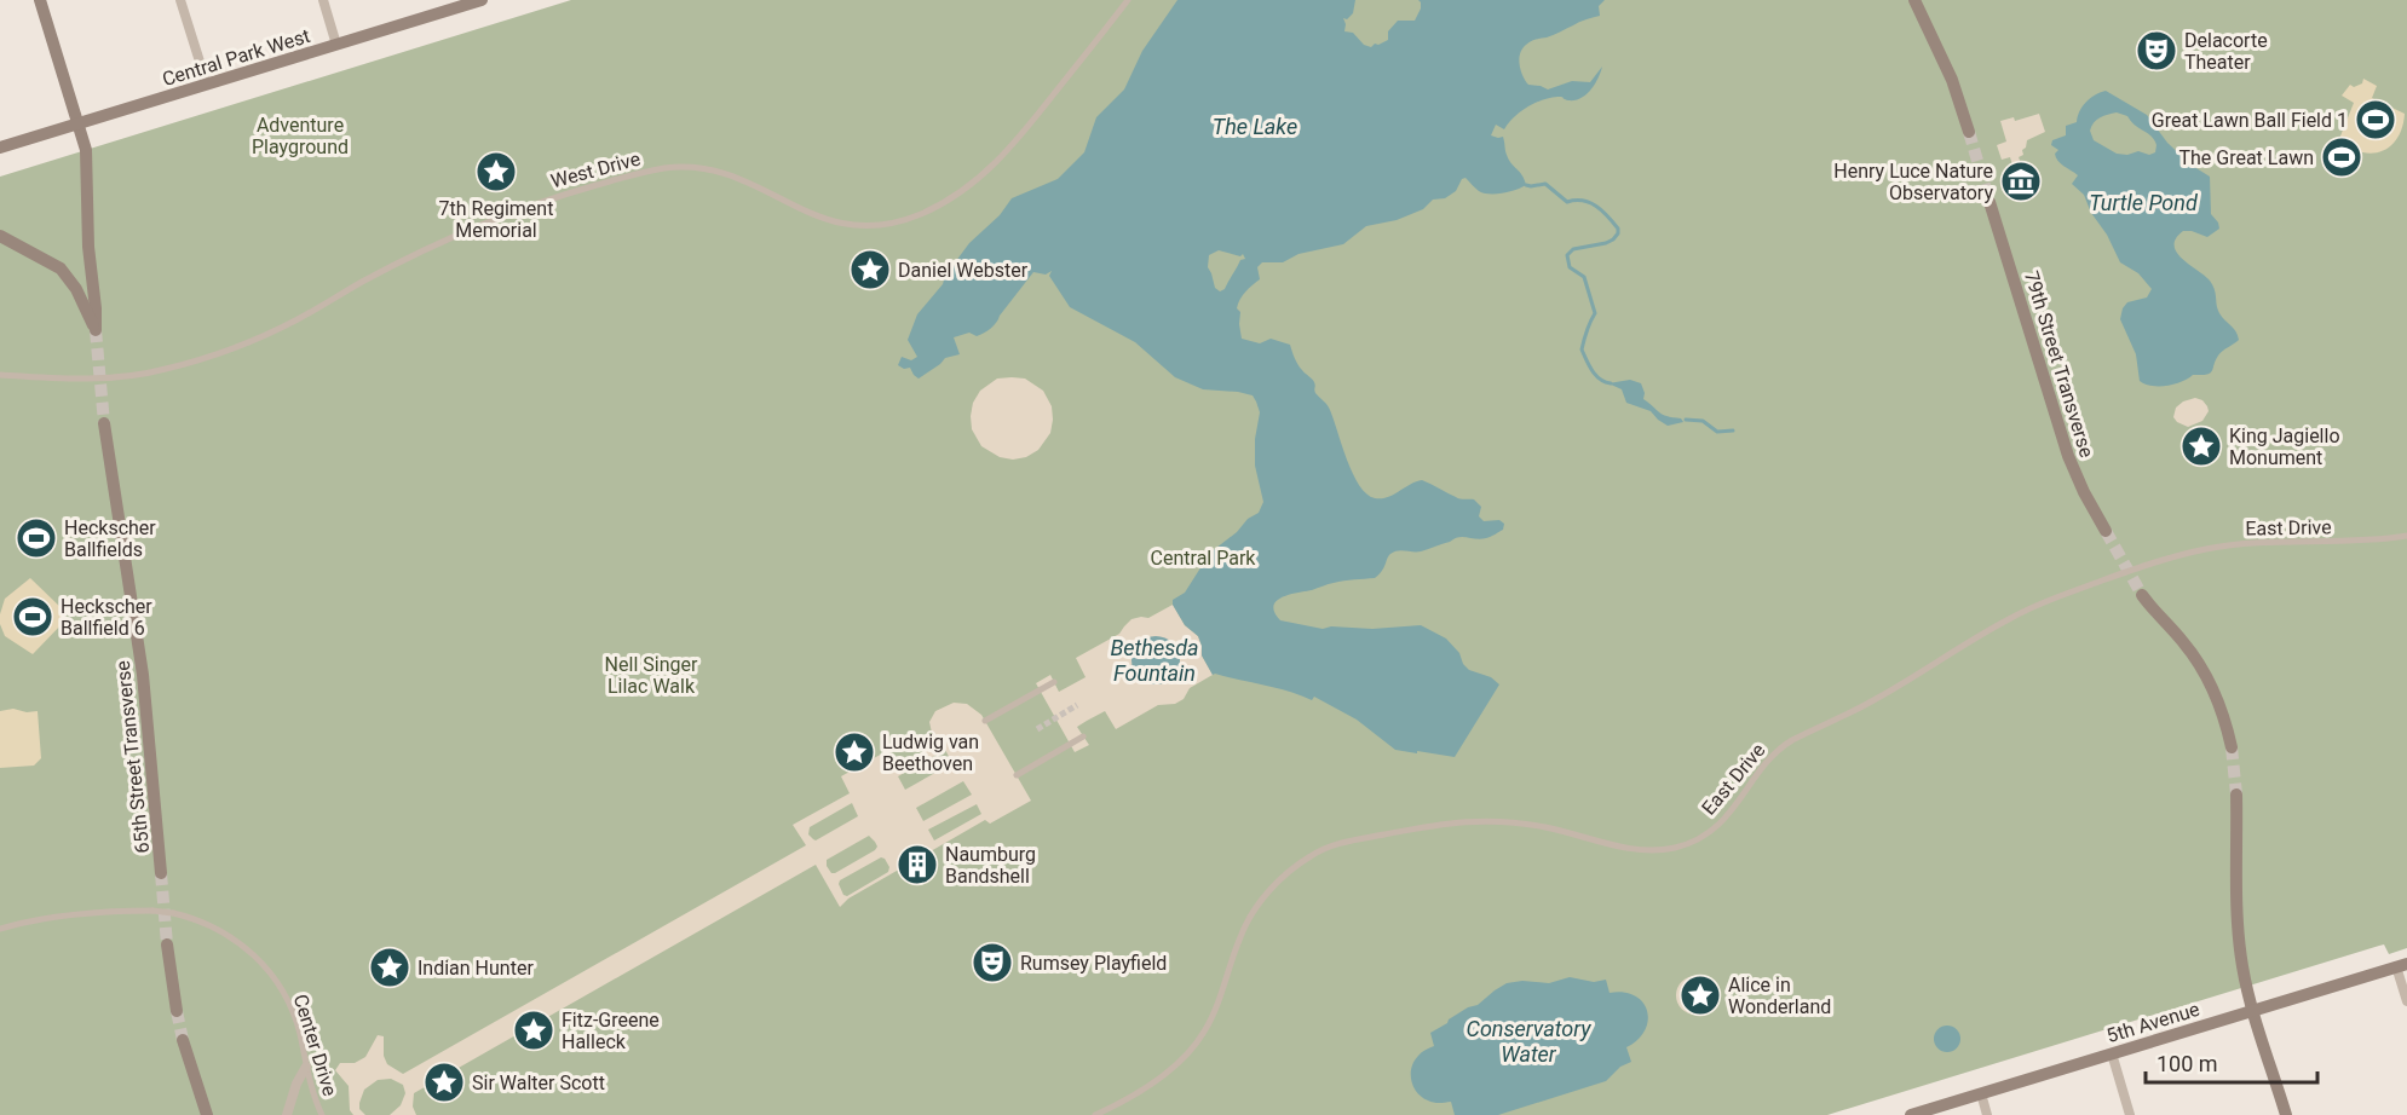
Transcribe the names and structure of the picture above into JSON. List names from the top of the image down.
{
  "streets": {
    "main road": [
      "Central Park West",
      "79th Street Transverse",
      "65th Street Transverse",
      "5th Avenue"
    ],
    "street": ["West Drive", "East Drive", "Center Drive"]
  },
  "water": [
    "The Lake",
    "Turtle Pond",
    "Bethesda Fountain",
    "Conservatory Water"
  ],
  "parks": ["Adventure Playground", "Central Park", "Nell Singer Lilac Walk"],
  "places": {
    "theatre": ["Delacorte Theater", "Rumsey Playfield"],
    "sports": [
      "Great Lawn Ball Field 1",
      "The Great Lawn",
      "Heckscher Ballfields",
      "Heckscher Ballfield 6"
    ],
    "place": [
      "7th Regiment Memorial",
      "Daniel Webster",
      "King Jagiello Monument",
      "Ludwig van Beethoven",
      "Indian Hunter",
      "Alice in Wonderland",
      "Fitz-Greene Halleck",
      "Sir Walter Scott"
    ],
    "museum": ["Henry Luce Nature Observatory"],
    "building": ["Naumburg Bandshell"]
  },
  "scale_bar": "100 m"
}
